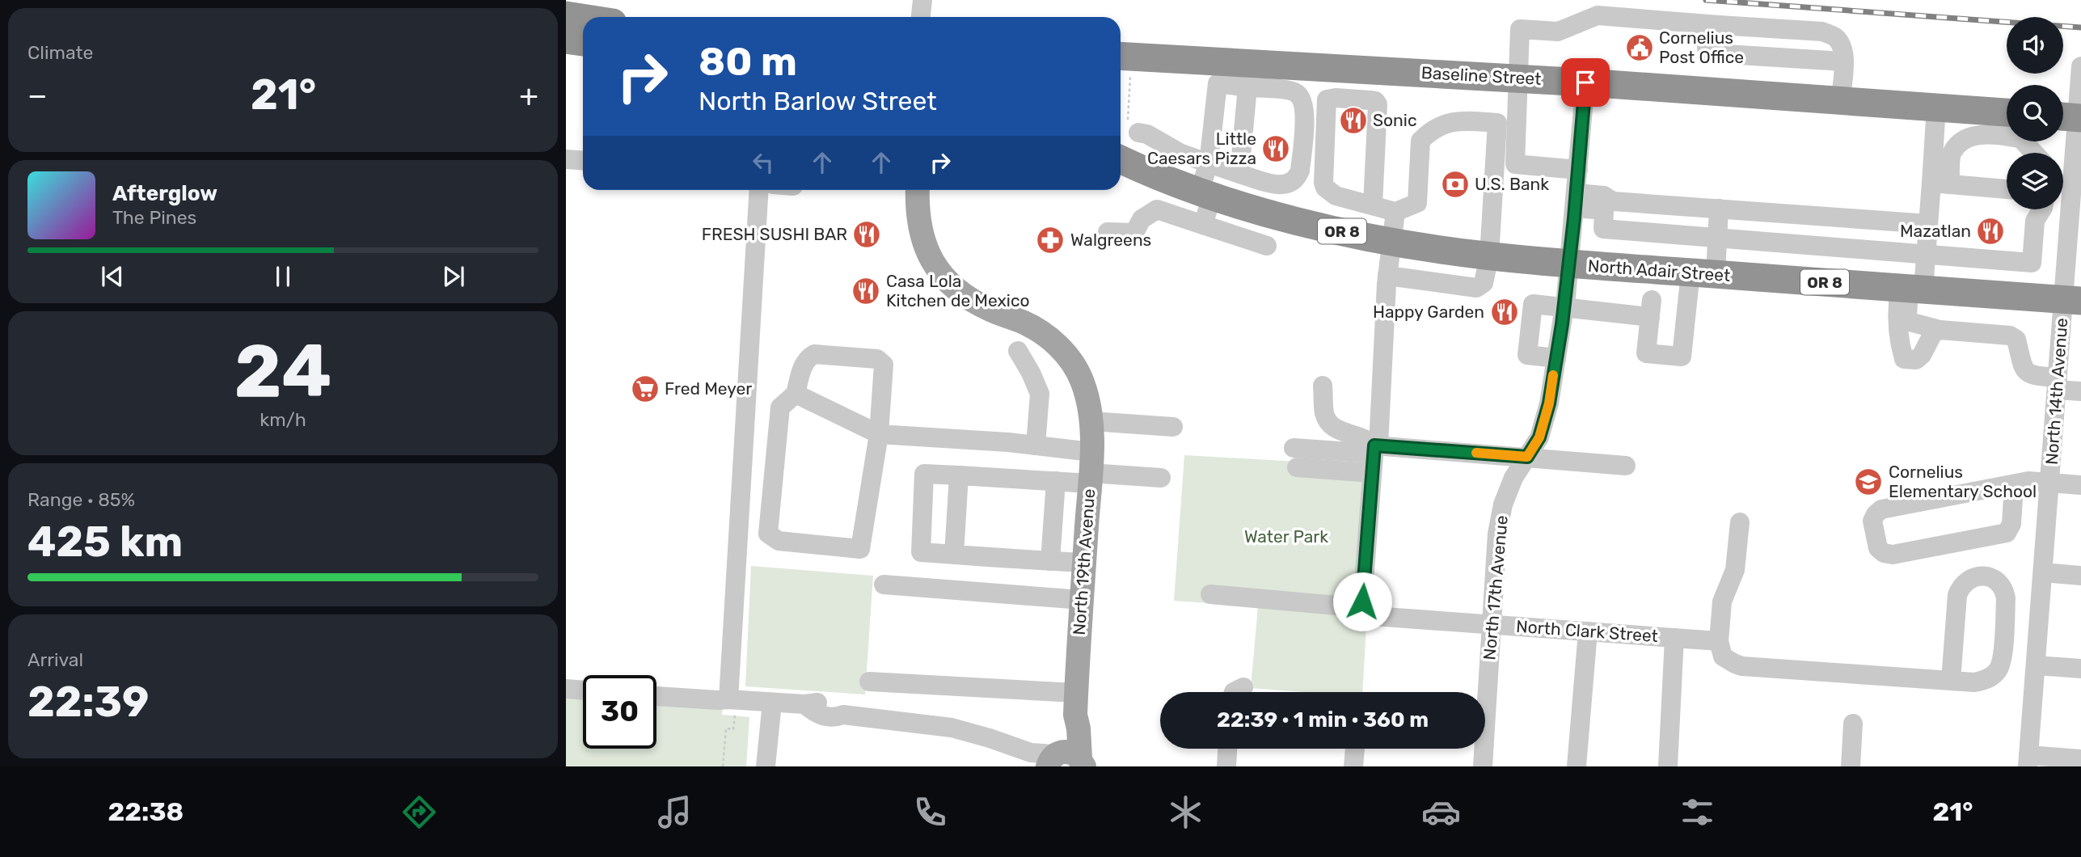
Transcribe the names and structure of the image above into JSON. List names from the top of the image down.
{
  "streets": {
    "highway": ["Baseline Street", "OR 8", "North Adair Street"],
    "main road": ["North 19th Avenue"],
    "street": ["North 14th Avenue", "North 17th Avenue", "North Clark Street"]
  },
  "crossings": [
    ["Baseline Street", "North 17th Avenue"],
    ["North Adair Street", "North 14th Avenue"],
    ["North Adair Street", "North 17th Avenue"],
    ["North 17th Avenue", "North Clark Street"]
  ],
  "parks": ["Water Park"],
  "places": {
    "public building": ["Cornelius Post Office"],
    "restaurant": [
      "Sonic",
      "Little Caesars Pizza",
      "Mazatlan",
      "FRESH SUSHI BAR",
      "Casa Lola Kitchen de Mexico",
      "Happy Garden"
    ],
    "bank": ["U.S. Bank"],
    "pharmacy": ["Walgreens"],
    "supermarket": ["Fred Meyer"],
    "school or university": ["Cornelius Elementary School"]
  },
  "page": {
    "tile": [
      "Climate",
      ["24", "km/h"],
      ["Range · 85%", "425 km"],
      ["Arrival", "22:39"]
    ],
    "turn": ["80 m", "North Barlow Street"],
    "heat": ["−", "21°", "+"],
    "song": ["Afterglow", "The Pines"],
    "limit": "30",
    "trip": "22:39 · 1 min · 360 m",
    "tabs": ["22:38", "21°"]
  }
}
